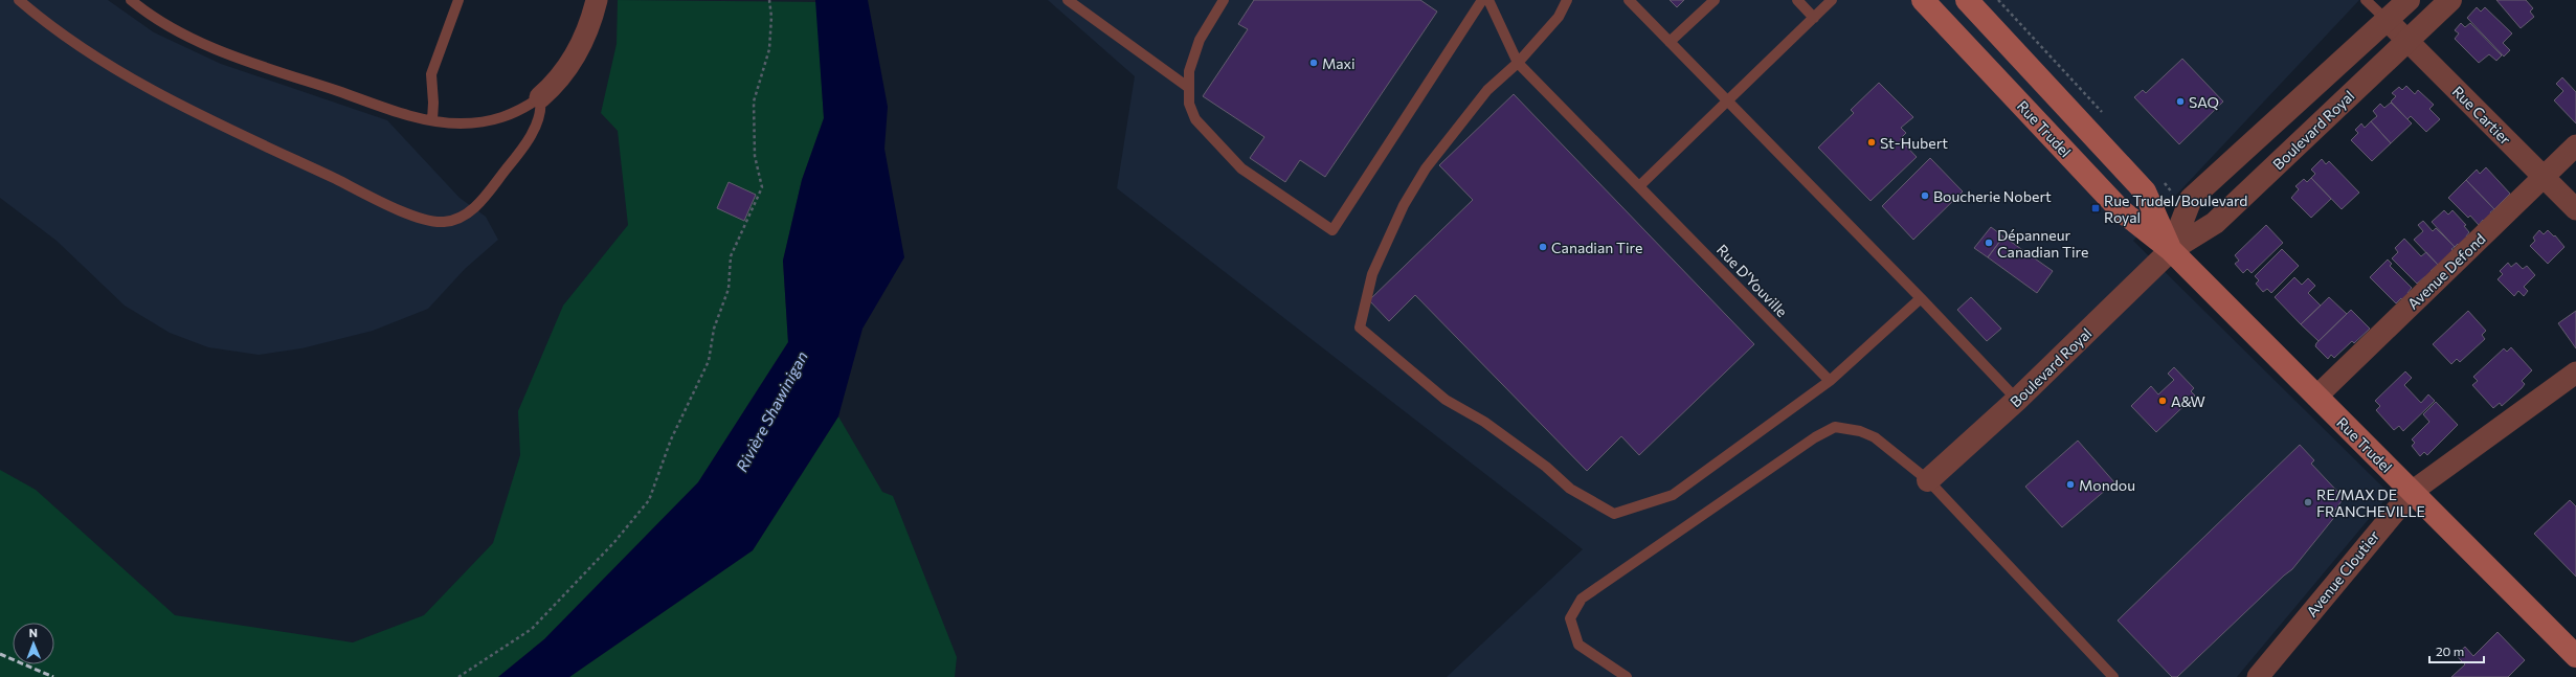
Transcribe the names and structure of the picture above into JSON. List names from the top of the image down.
{
  "streets": {
    "main road": ["Rue Trudel"],
    "street": [
      "Rue Cartier",
      "Boulevard Royal",
      "Avenue Defond",
      "Avenue Cloutier"
    ],
    "lane": ["Rue D'Youville"]
  },
  "crossings": [
    ["Rue Cartier", "Boulevard Royal"],
    ["Rue Cartier", "Avenue Defond"],
    ["Rue Trudel", "Boulevard Royal"],
    ["Rue Trudel", "Avenue Defond"],
    ["Rue Trudel", "Avenue Cloutier"]
  ],
  "water": ["Rivière Shawinigan"],
  "places": {
    "other": [
      "Maxi",
      "SAQ",
      "St-Hubert",
      "Boucherie Nobert",
      "Dépanneur Canadian Tire",
      "Canadian Tire",
      "A&W",
      "Mondou",
      "RE/MAX DE FRANCHEVILLE"
    ],
    "transit": ["Rue Trudel/Boulevard Royal"]
  },
  "scale_bar": "20 m",
  "north": "top"
}
